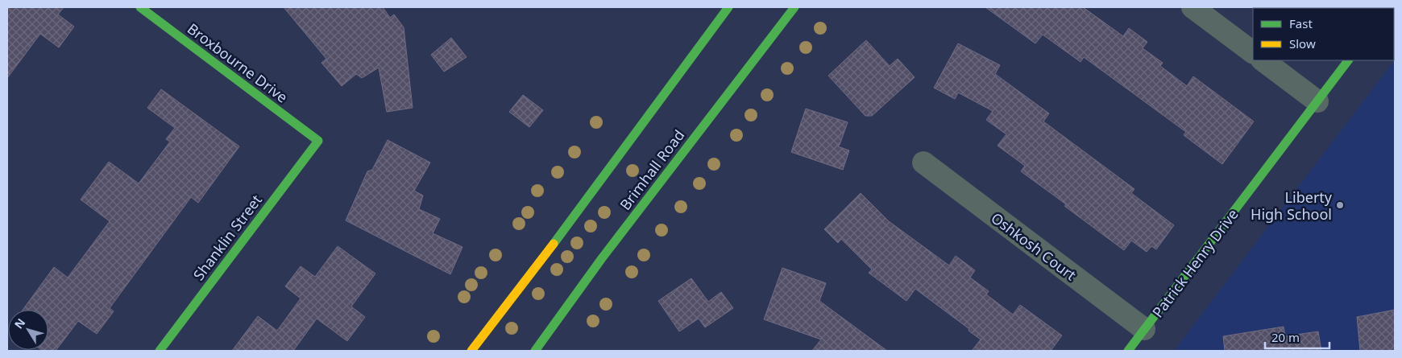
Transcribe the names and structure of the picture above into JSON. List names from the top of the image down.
{
  "streets": {
    "street": [
      "Broxbourne Drive",
      "Brimhall Road",
      "Shanklin Street",
      "Oshkosh Court",
      "Patrick Henry Drive"
    ]
  },
  "crossings": [
    ["Broxbourne Drive", "Shanklin Street"],
    ["Oshkosh Court", "Patrick Henry Drive"]
  ],
  "places": ["Liberty High School"],
  "legend": ["Fast", "Slow"],
  "scale_bar": "20 m",
  "north": "top left"
}
